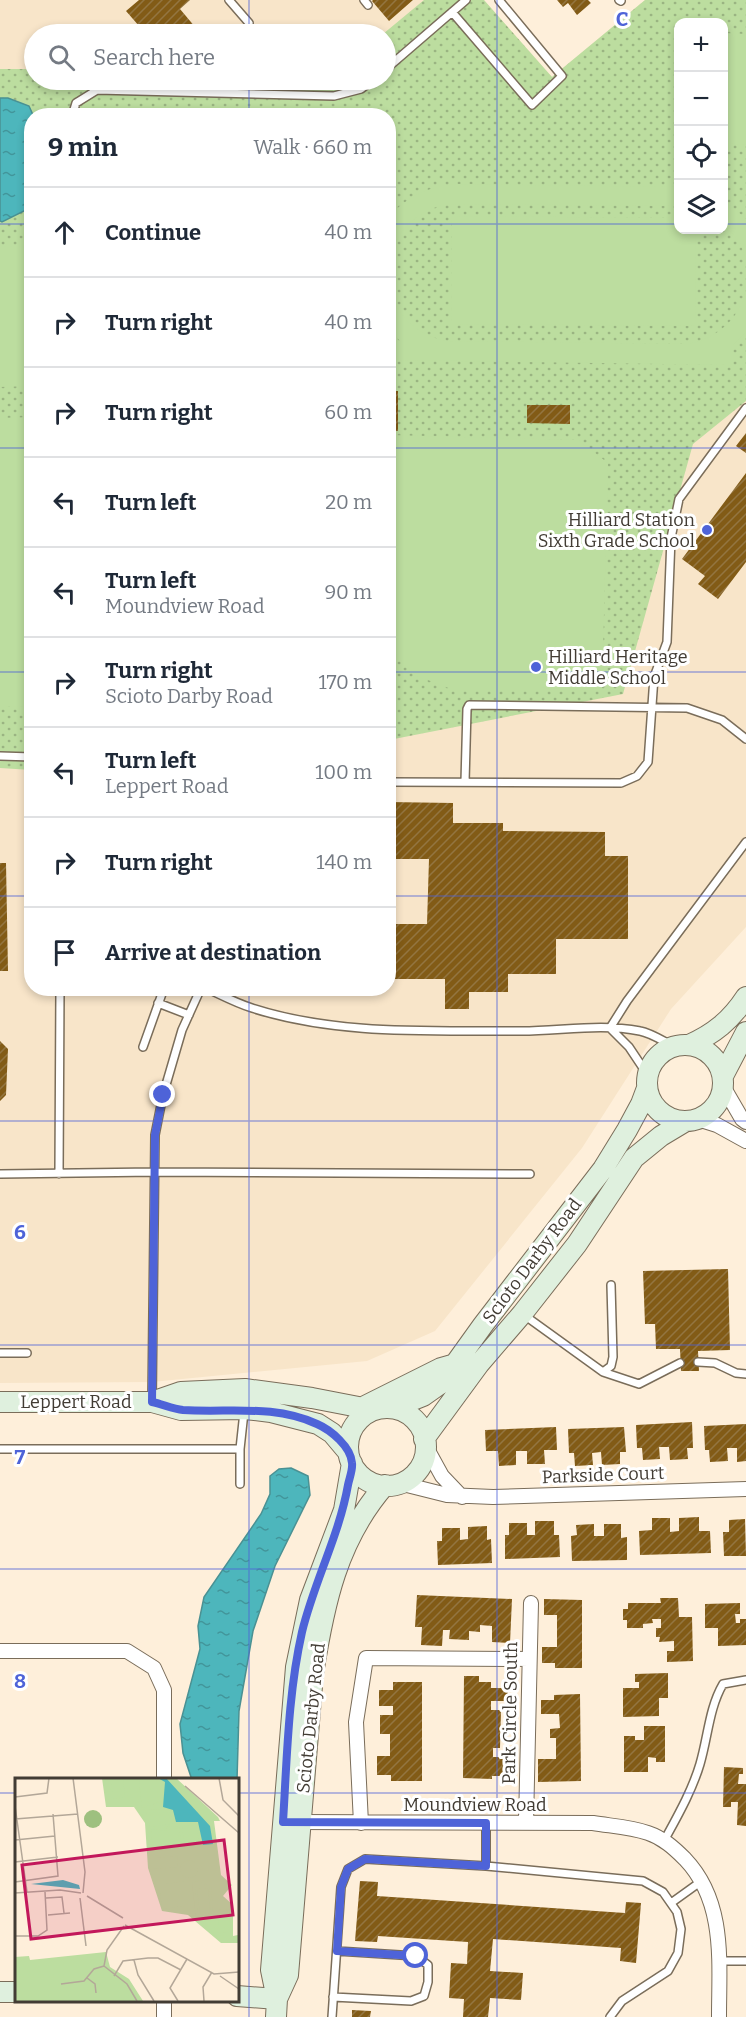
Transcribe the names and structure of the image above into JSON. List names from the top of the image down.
{
  "streets": {
    "main road": ["Scioto Darby Road", "Leppert Road"],
    "street": ["Parkside Court", "Park Circle South", "Moundview Road"]
  },
  "crossings": [
    ["Scioto Darby Road", "Leppert Road"],
    ["Scioto Darby Road", "Parkside Court"],
    ["Scioto Darby Road", "Moundview Road"],
    ["Leppert Road", "Parkside Court"],
    ["Park Circle South", "Moundview Road"]
  ],
  "places": ["Hilliard Station Sixth Grade School", "Hilliard Heritage Middle School"],
  "page": {
    "map_buttons": ["+", "−"],
    "search": "Search here",
    "heading": ["9 min", "Walk · 660 m"],
    "list": [
      ["Continue", "40 m"],
      ["Turn right", "40 m"],
      ["Turn right", "60 m"],
      ["Turn left", "20 m"],
      ["Turn left", "Moundview Road", "90 m"],
      ["Turn right", "Scioto Darby Road", "170 m"],
      ["Turn left", "Leppert Road", "100 m"],
      ["Turn right", "140 m"],
      "Arrive at destination"
    ]
  },
  "grid": {
    "columns": ["C"],
    "rows": ["6", "7", "8"]
  }
}
